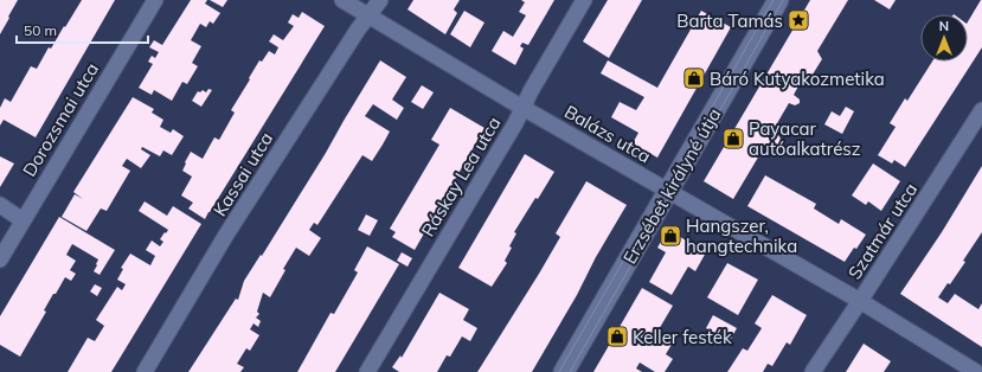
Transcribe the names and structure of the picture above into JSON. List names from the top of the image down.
{
  "streets": {
    "street": [
      "Dorozsmai utca",
      "Balázs utca",
      "Kassai utca",
      "Ráskay Lea utca",
      "Erzsébet királyné útja",
      "Szatmár utca"
    ]
  },
  "crossings": [
    ["Balázs utca", "Kassai utca"],
    ["Balázs utca", "Ráskay Lea utca"],
    ["Balázs utca", "Erzsébet királyné útja"],
    ["Balázs utca", "Szatmár utca"]
  ],
  "places": {
    "place": ["Barta Tamás"],
    "shop": [
      "Báró Kutyakozmetika",
      "Payacar autóalkatrész",
      "Hangszer, hangtechnika",
      "Keller festék"
    ]
  },
  "scale_bar": "50 m",
  "north": "top"
}
